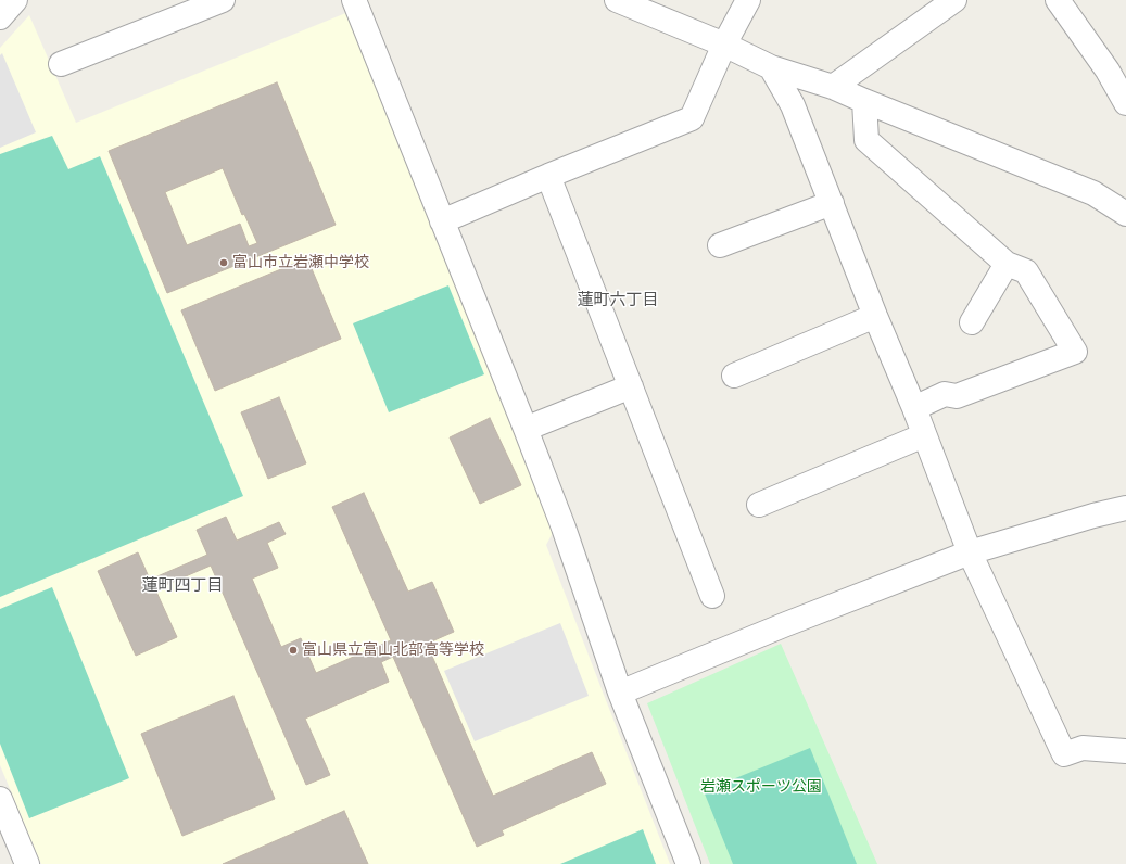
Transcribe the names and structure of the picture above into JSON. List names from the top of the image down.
{
  "districts": ["蓮町六丁目", "蓮町四丁目"],
  "parks": ["岩瀬スポーツ公園"],
  "places": ["富山市立岩瀬中学校", "富山県立富山北部高等学校"]
}
